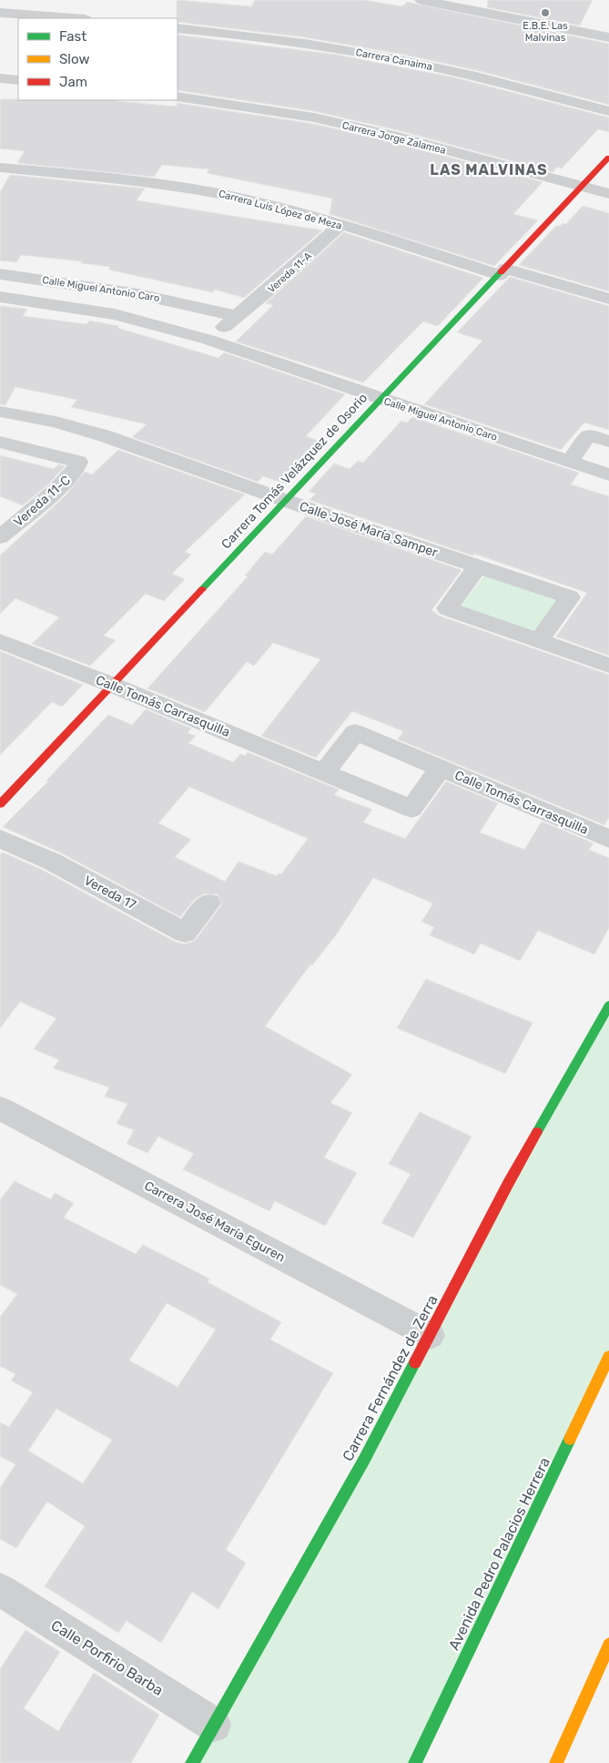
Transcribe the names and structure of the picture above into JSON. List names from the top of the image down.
{
  "streets": {
    "street": [
      "Carrera Canaima",
      "Carrera Jorge Zalamea",
      "Carrera Luis López de Meza",
      "Vereda 11-A",
      "Calle Miguel Antonio Caro",
      "Carrera Tomás Velázquez de Osorio",
      "Vereda 11-C",
      "Calle José María Samper",
      "Calle Tomás Carrasquilla",
      "Vereda 17",
      "Carrera José María Eguren",
      "Carrera Fernández de Zerra",
      "Avenida Pedro Palacios Herrera",
      "Calle Porfirio Barba"
    ]
  },
  "crossings": [
    ["Carrera Jorge Zalamea", "Carrera Tomás Velázquez de Osorio"],
    ["Carrera Luis López de Meza", "Vereda 11-A"],
    ["Carrera Luis López de Meza", "Carrera Tomás Velázquez de Osorio"],
    ["Vereda 11-A", "Calle Miguel Antonio Caro"],
    ["Calle Miguel Antonio Caro", "Carrera Tomás Velázquez de Osorio"],
    ["Carrera Tomás Velázquez de Osorio", "Calle José María Samper"],
    ["Carrera Tomás Velázquez de Osorio", "Calle Tomás Carrasquilla"],
    ["Carrera José María Eguren", "Carrera Fernández de Zerra"],
    ["Carrera Fernández de Zerra", "Calle Porfirio Barba"]
  ],
  "districts": ["LAS MALVINAS"],
  "places": ["E.B.E. Las Malvinas"],
  "legend": ["Fast", "Slow", "Jam"]
}
